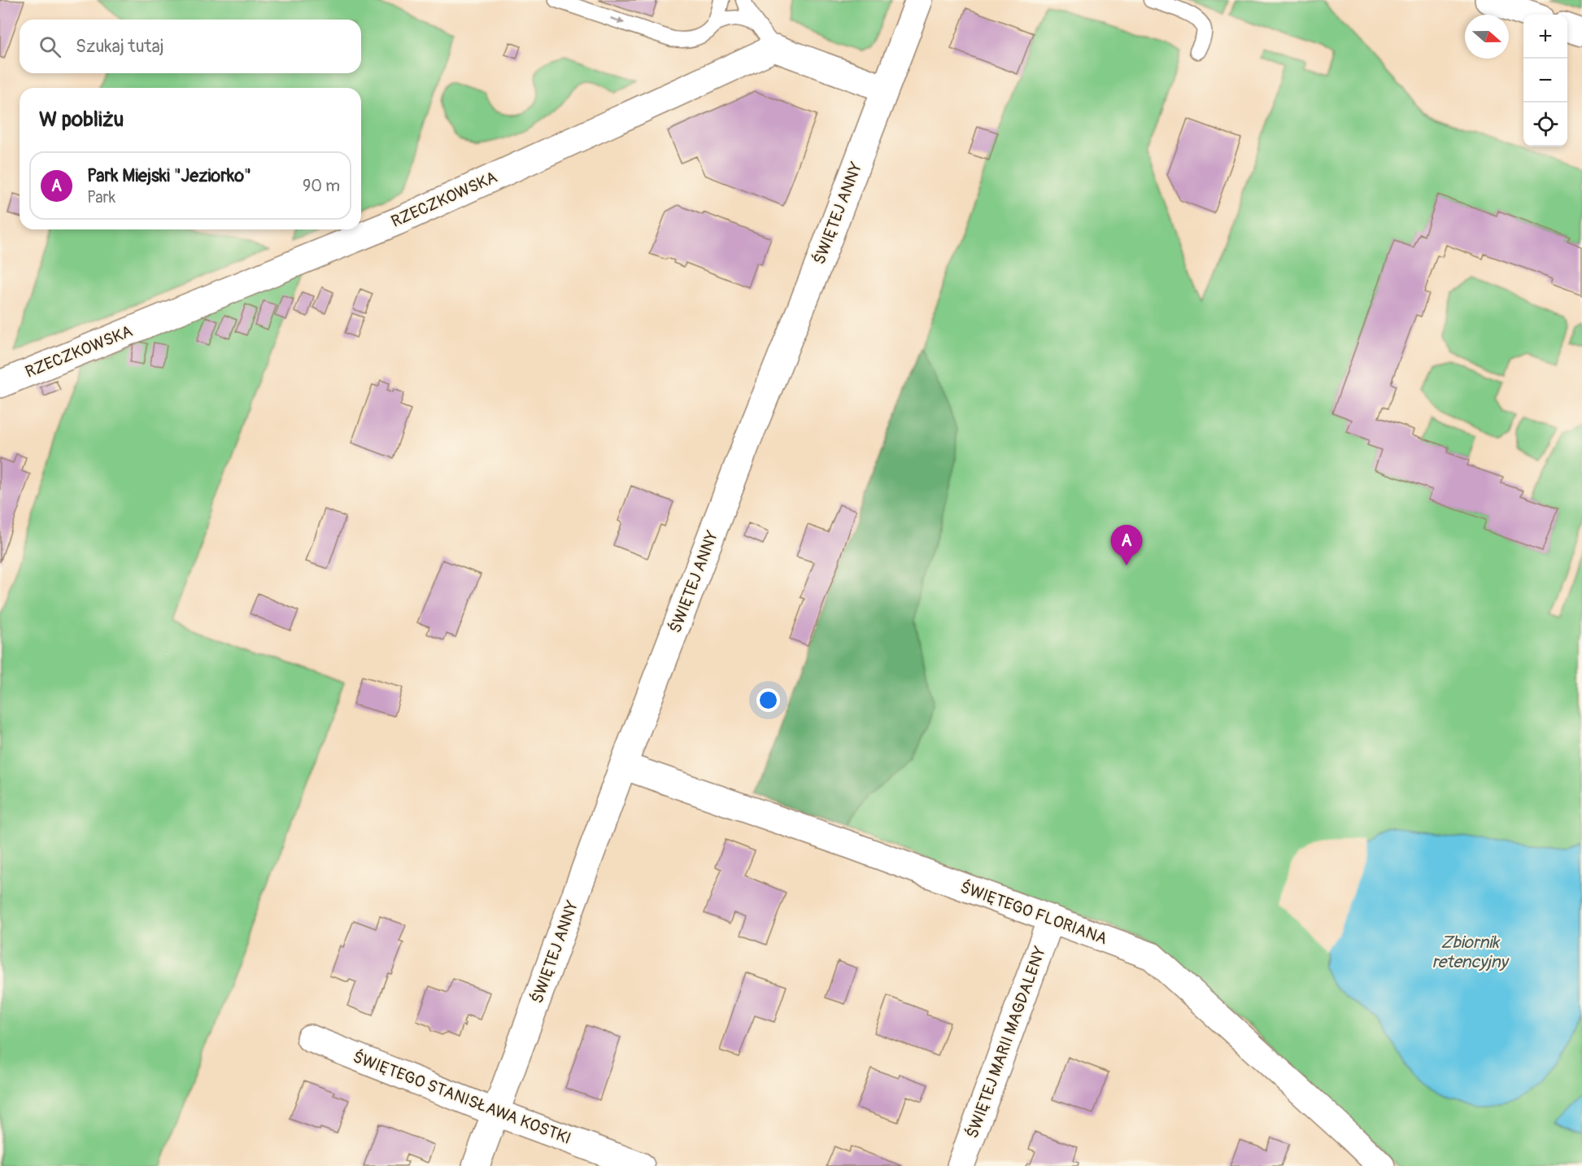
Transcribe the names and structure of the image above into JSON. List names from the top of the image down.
{
  "streets": {
    "street": [
      "RZECZKOWSKA",
      "ŚWIĘTEJ ANNY",
      "ŚWIĘTEGO FLORIANA",
      "ŚWIĘTEJ MARII MAGDALENY",
      "ŚWIĘTEGO STANISŁAWA KOSTKI"
    ]
  },
  "crossings": [
    ["ŚWIĘTEJ ANNY", "ŚWIĘTEGO FLORIANA"],
    ["ŚWIĘTEJ ANNY", "ŚWIĘTEGO STANISŁAWA KOSTKI"],
    ["ŚWIĘTEGO FLORIANA", "ŚWIĘTEJ MARII MAGDALENY"]
  ],
  "water": ["Zbiornik retencyjny"],
  "north": "right",
  "page": {
    "map_buttons": ["+", "−"],
    "search": "Szukaj tutaj",
    "heading": "W pobliżu",
    "list": [
      {
        "mark": "A",
        "name": "Park Miejski \"Jeziorko\"",
        "note": "Park",
        "value": "90 m"
      }
    ],
    "pins": "A"
  }
}
